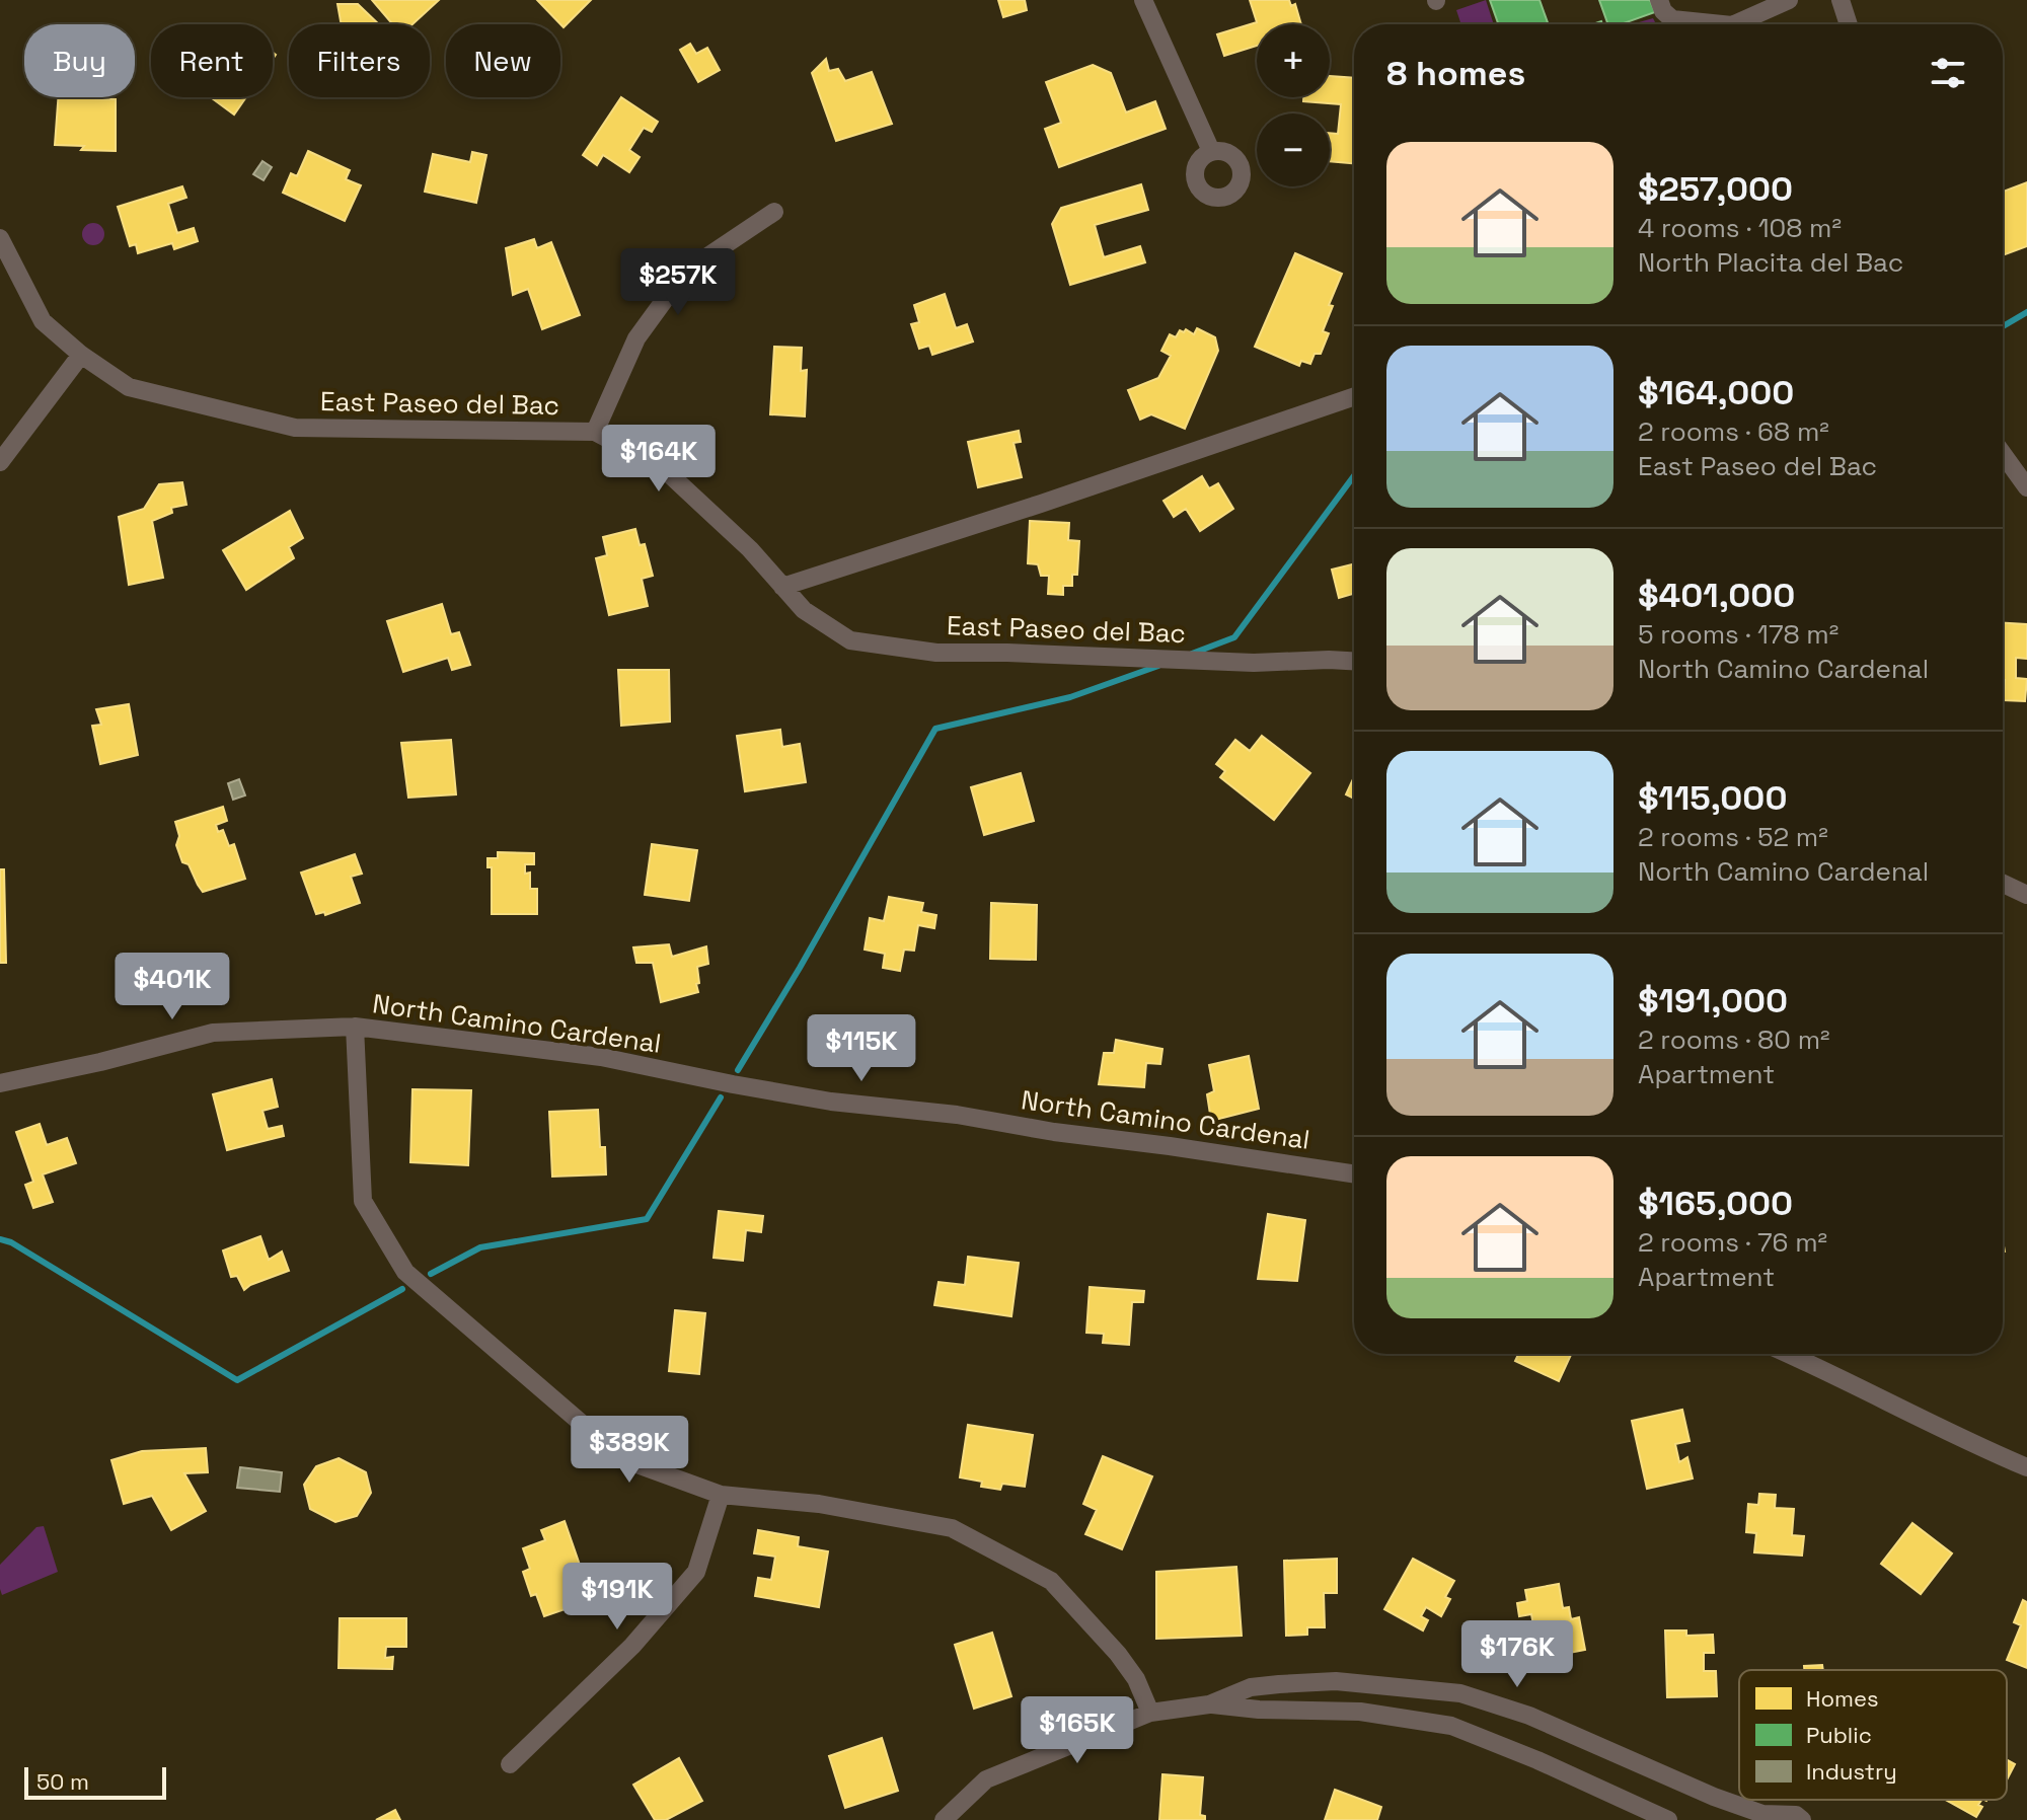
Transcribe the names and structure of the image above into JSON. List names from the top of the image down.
{
  "streets": {
    "street": ["East Paseo del Bac", "North Camino Cardenal"]
  },
  "legend": ["Homes", "Public", "Industry"],
  "scale_bar": "50 m",
  "page": {
    "map_buttons": ["+", "−"],
    "chip": [
      "Buy",
      "Rent",
      "Filters",
      "New"
    ],
    "heading": "8 homes",
    "list": [
      {
        "name": "$257,000",
        "note": "4 rooms · 108 m² · North Placita del Bac"
      },
      {
        "name": "$164,000",
        "note": "2 rooms · 68 m² · East Paseo del Bac"
      },
      {
        "name": "$401,000",
        "note": "5 rooms · 178 m² · North Camino Cardenal"
      },
      {
        "name": "$115,000",
        "note": "2 rooms · 52 m² · North Camino Cardenal"
      },
      {
        "name": "$191,000",
        "note": "2 rooms · 80 m² · Apartment"
      },
      {
        "name": "$165,000",
        "note": "2 rooms · 76 m² · Apartment"
      }
    ],
    "price": [
      "$257K",
      "$164K",
      "$401K",
      "$115K",
      "$389K",
      "$191K",
      "$176K",
      "$165K"
    ],
    "scale": "50 m"
  }
}
